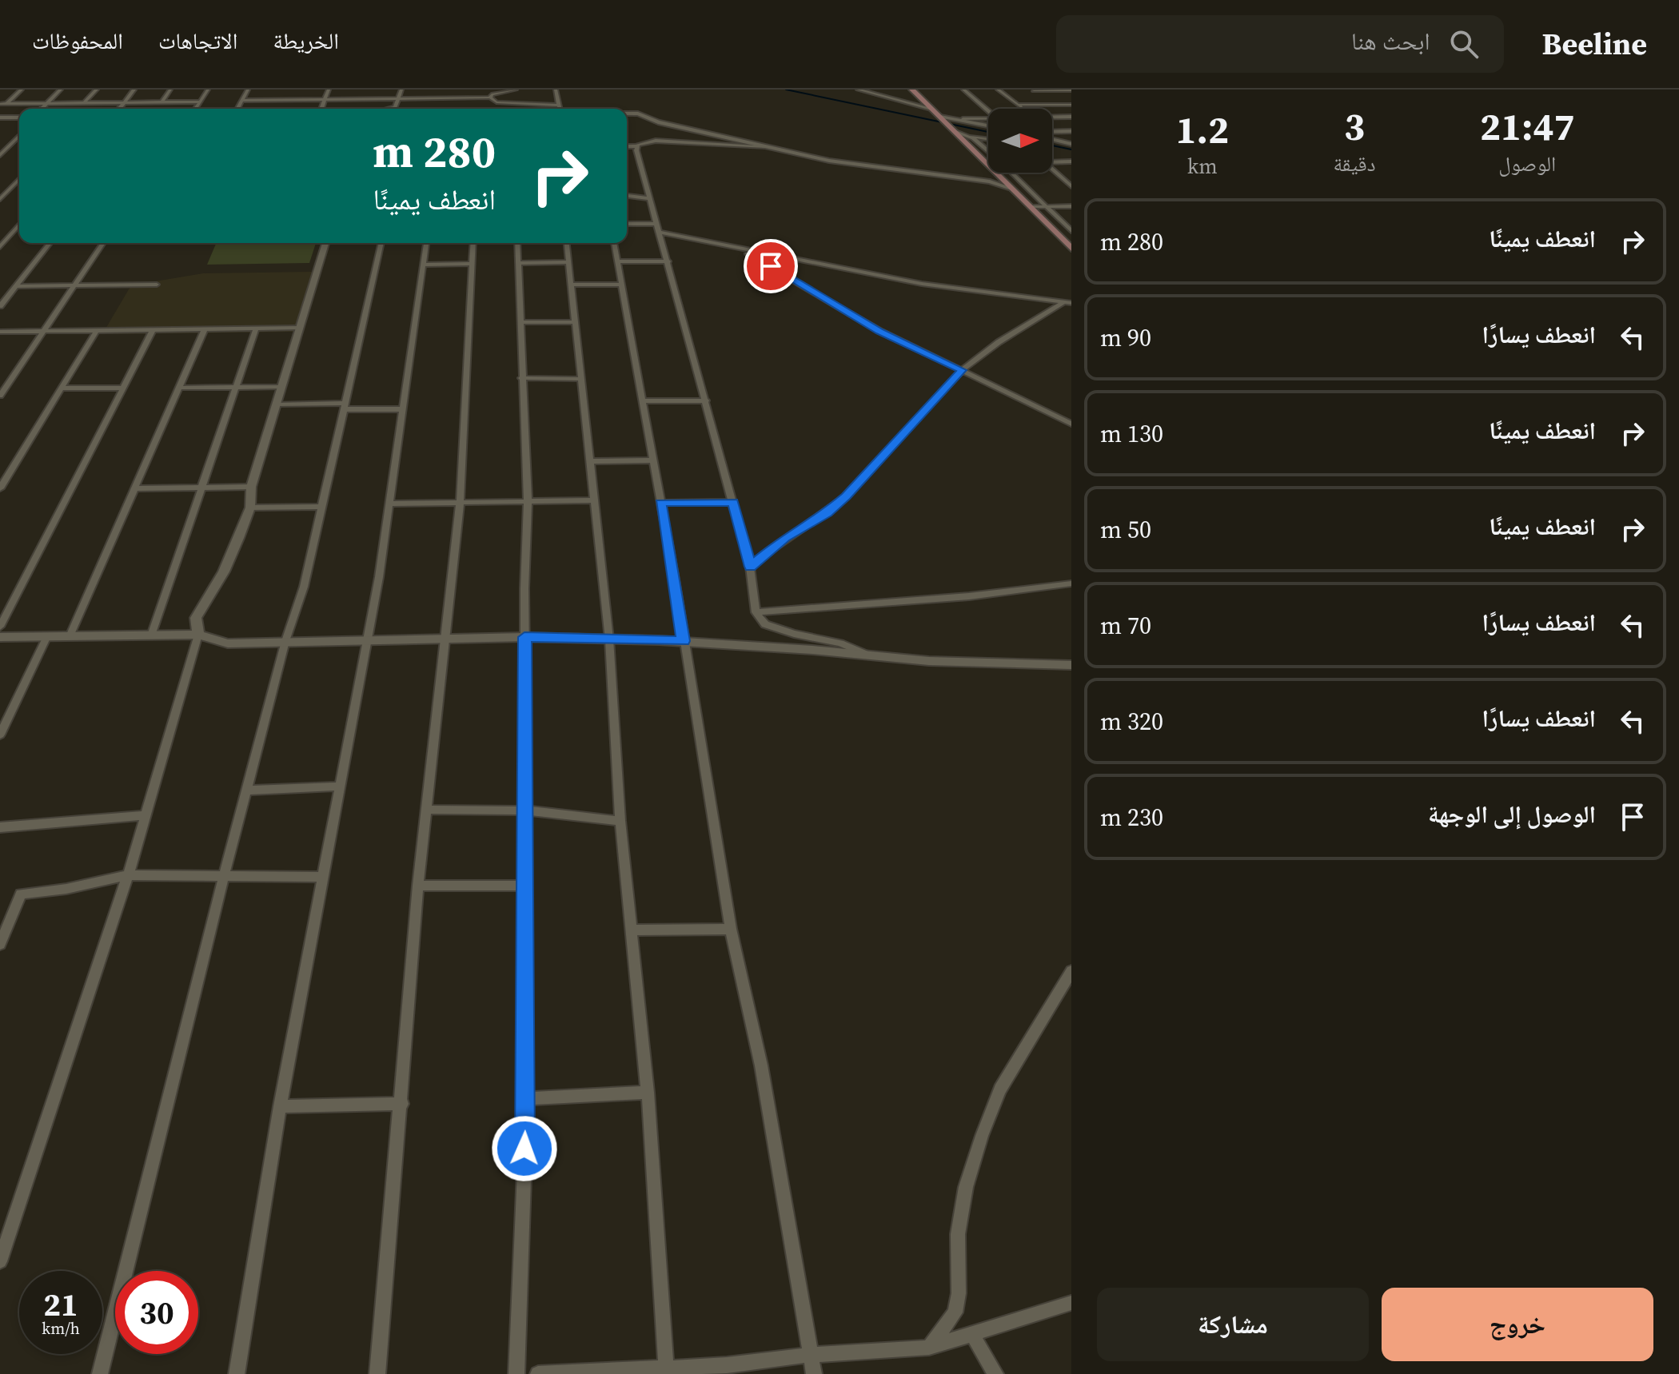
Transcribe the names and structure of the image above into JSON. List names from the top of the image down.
{
  "north": "right",
  "page": {
    "header": "Beeline",
    "search": "ابحث هنا",
    "nav": ["الخريطة", "الاتجاهات", "المحفوظات"],
    "eta": [
      "21:47",
      "الوصول",
      "3",
      "دقيقة",
      "1.2",
      "km"
    ],
    "turn": ["280 m", "انعطف يمينًا"],
    "list": [
      {
        "name": "انعطف يمينًا",
        "value": "280 m"
      },
      {
        "name": "انعطف يسارًا",
        "value": "90 m"
      },
      {
        "name": "انعطف يمينًا",
        "value": "130 m"
      },
      {
        "name": "انعطف يمينًا",
        "value": "50 m"
      },
      {
        "name": "انعطف يسارًا",
        "value": "70 m"
      },
      {
        "name": "انعطف يسارًا",
        "value": "320 m"
      },
      {
        "name": "الوصول إلى الوجهة",
        "value": "230 m"
      }
    ],
    "speed": "21 km/h",
    "limit": "30",
    "buttons": ["خروج", "مشاركة"]
  }
}
